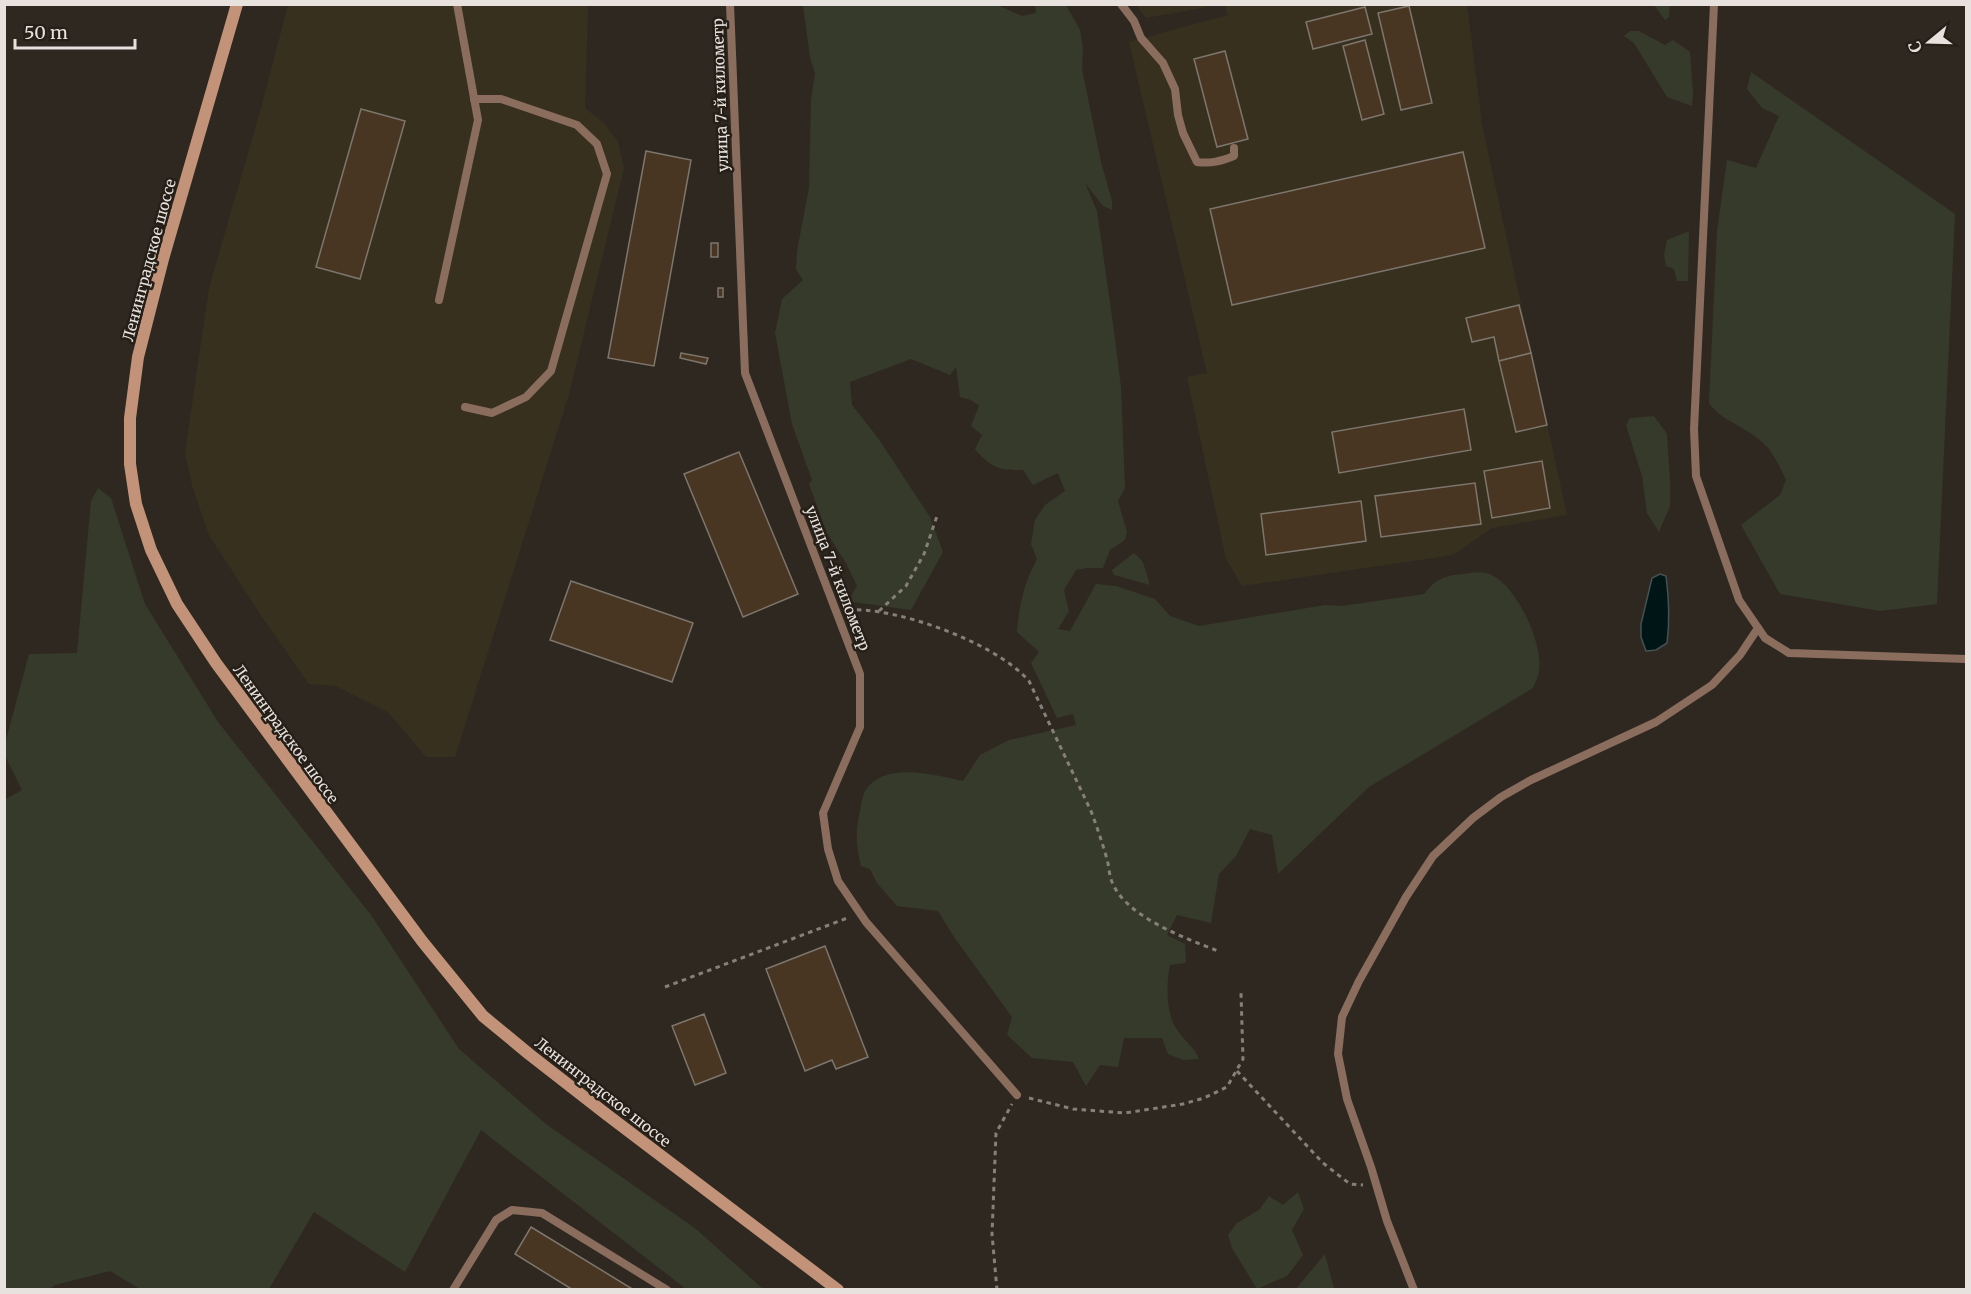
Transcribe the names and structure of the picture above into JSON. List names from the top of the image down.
{
  "streets": {
    "main road": ["Ленинградское шоссе"],
    "lane": ["улица 7-й километр"]
  },
  "scale_bar": "50 m",
  "north": "left"
}
